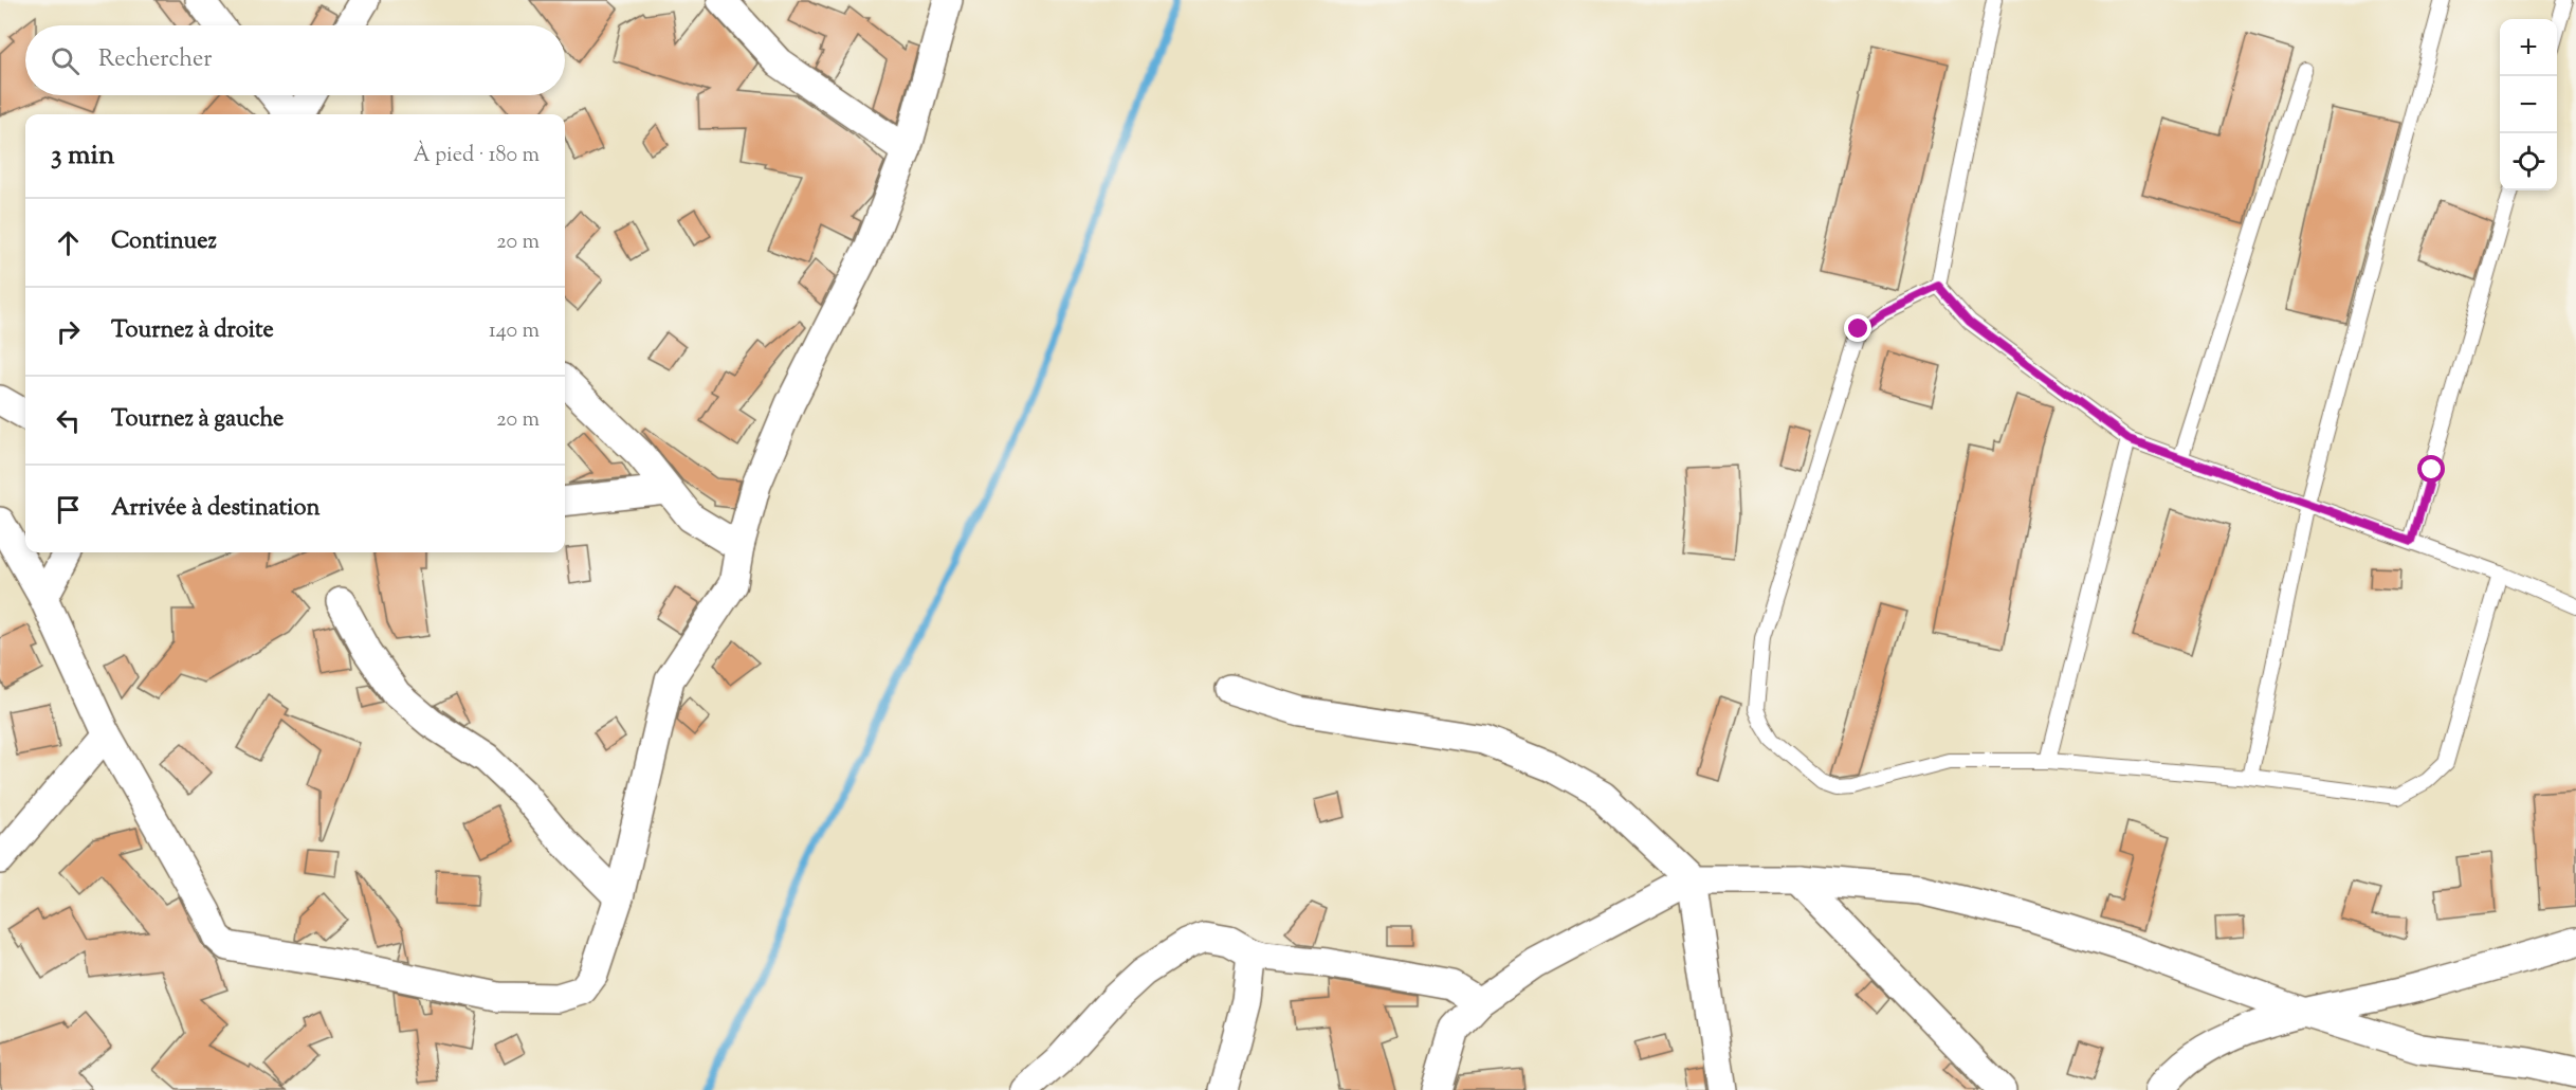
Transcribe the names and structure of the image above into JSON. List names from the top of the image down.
{
  "page": {
    "map_buttons": ["+", "−"],
    "search": "Rechercher",
    "heading": ["3 min", "À pied · 180 m"],
    "list": [
      ["Continuez", "20 m"],
      ["Tournez à droite", "140 m"],
      ["Tournez à gauche", "20 m"],
      "Arrivée à destination"
    ]
  }
}
